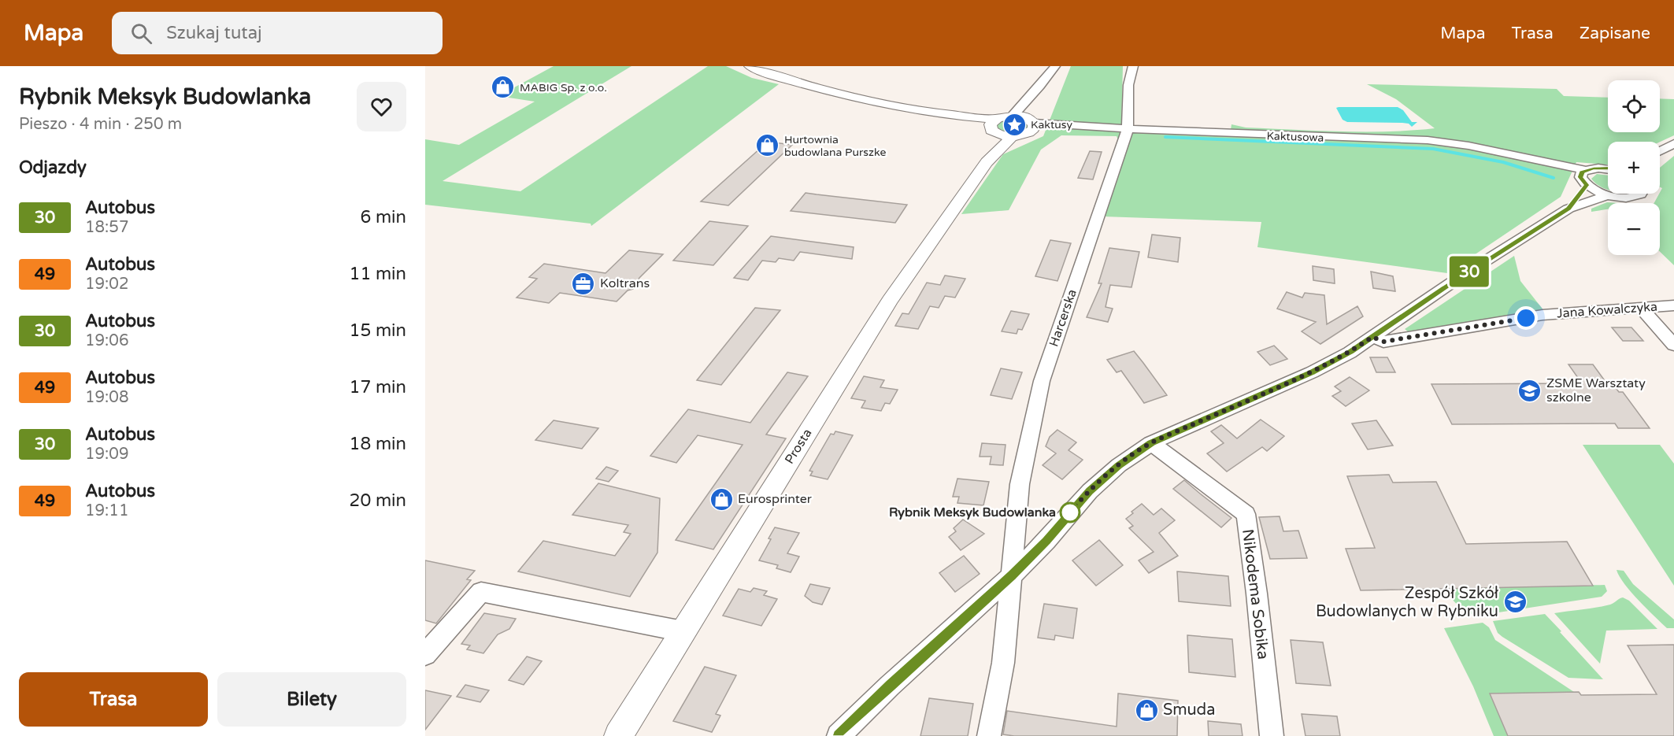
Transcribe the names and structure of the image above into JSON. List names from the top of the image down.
{
  "streets": {
    "main road": ["Prosta"],
    "street": [
      "Kaktusowa",
      "Jana Kowalczyka",
      "Harcerska",
      "Nikodema Sobika"
    ]
  },
  "crossings": [
    ["Kaktusowa", "Harcerska"]
  ],
  "places": {
    "shop": [
      "MABIG Sp. z o.o.",
      "Hurtownia budowlana Purszke",
      "Eurosprinter",
      "Smuda"
    ],
    "place": ["Kaktusy"],
    "office": ["Koltrans"],
    "school or university": ["ZSME Warsztaty szkolne", "Zespół Szkół Budowlanych w Rybniku"],
    "other": ["Rybnik Meksyk Budowlanka"]
  },
  "lines": ["bus line 30"],
  "page": {
    "header": "Mapa",
    "search": "Szukaj tutaj",
    "nav": ["Mapa", "Trasa", "Zapisane"],
    "heading": [
      ["Rybnik Meksyk Budowlanka", "Pieszo · 4 min · 250 m"],
      "Odjazdy"
    ],
    "on_map": "30",
    "map_buttons": ["+", "−"],
    "list": [
      {
        "mark": "30",
        "name": "Autobus",
        "note": "18:57",
        "value": "6 min"
      },
      {
        "mark": "49",
        "name": "Autobus",
        "note": "19:02",
        "value": "11 min"
      },
      {
        "mark": "30",
        "name": "Autobus",
        "note": "19:06",
        "value": "15 min"
      },
      {
        "mark": "49",
        "name": "Autobus",
        "note": "19:08",
        "value": "17 min"
      },
      {
        "mark": "30",
        "name": "Autobus",
        "note": "19:09",
        "value": "18 min"
      },
      {
        "mark": "49",
        "name": "Autobus",
        "note": "19:11",
        "value": "20 min"
      }
    ],
    "buttons": ["Trasa", "Bilety"]
  }
}
